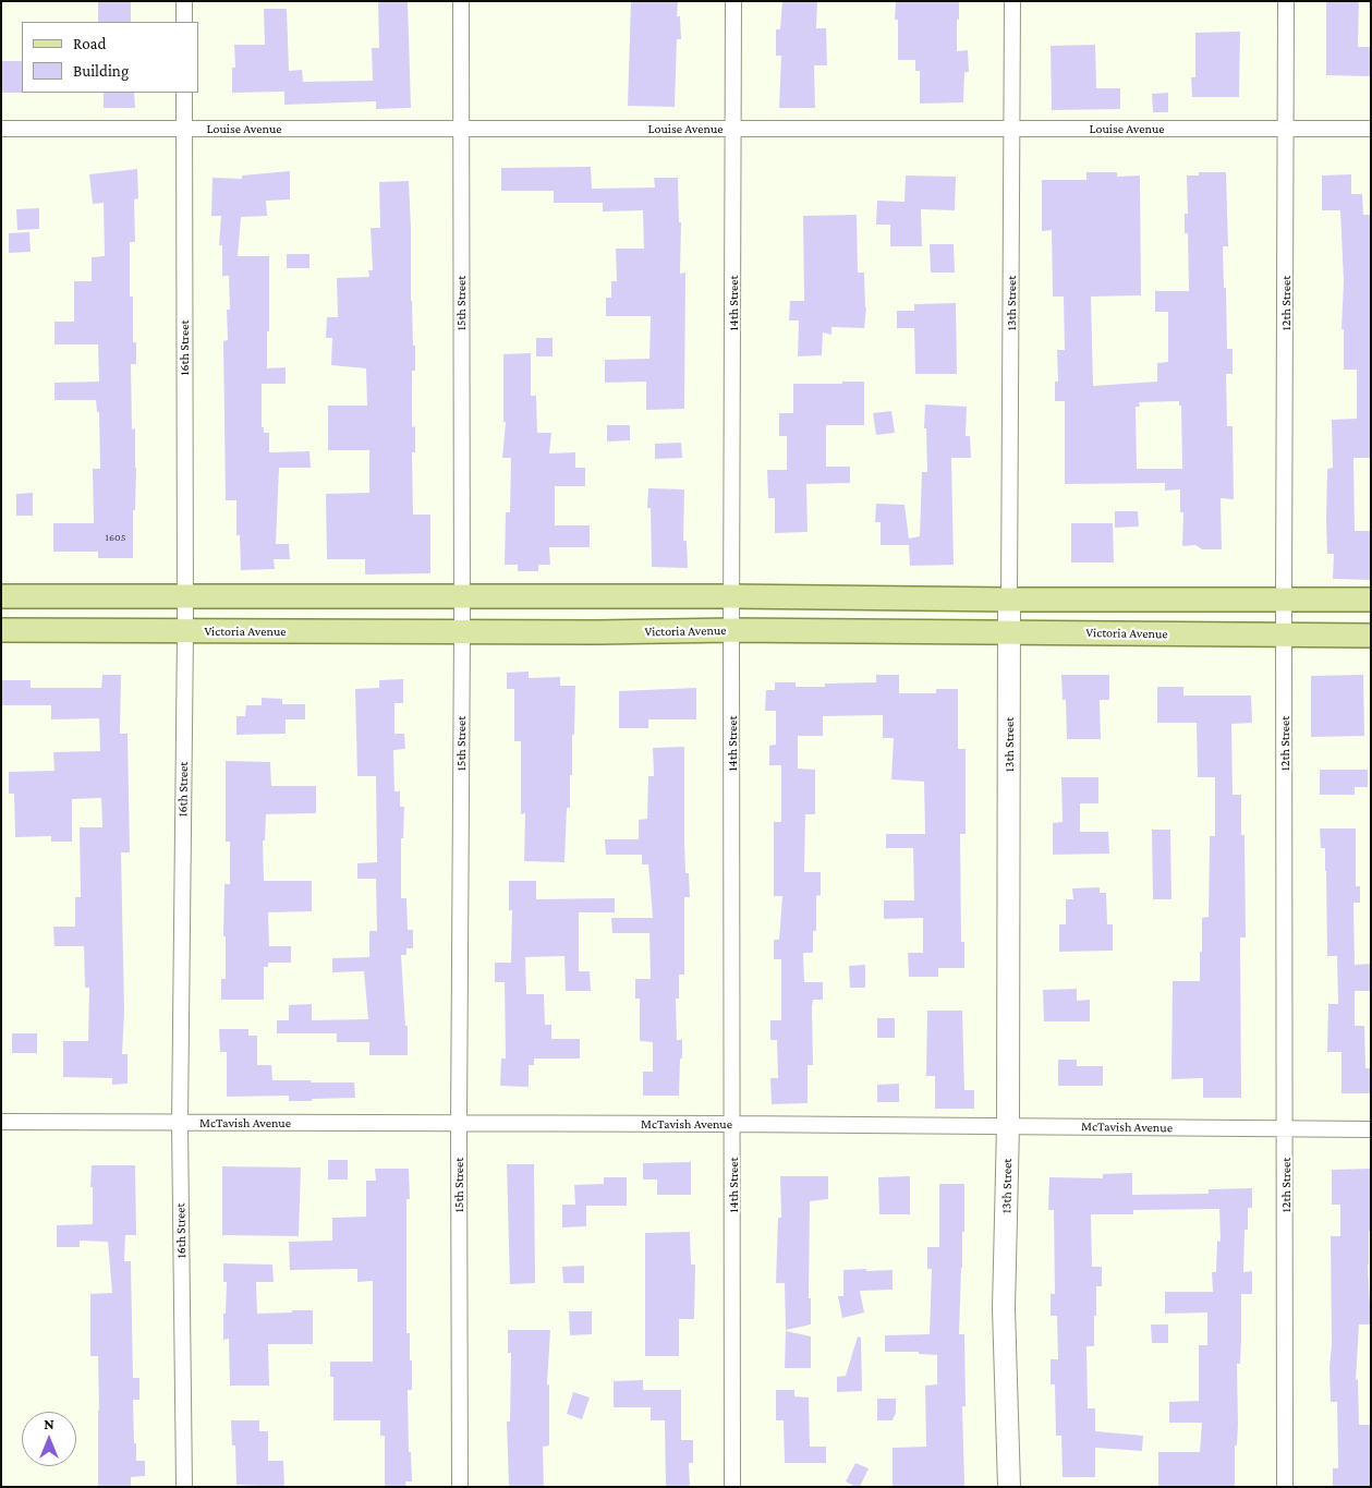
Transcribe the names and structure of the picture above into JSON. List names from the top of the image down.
{
  "streets": {
    "main road": ["Victoria Avenue"],
    "street": [
      "Louise Avenue",
      "15th Street",
      "14th Street",
      "13th Street",
      "12th Street",
      "16th Street",
      "McTavish Avenue"
    ]
  },
  "crossings": [
    ["Louise Avenue", "15th Street"],
    ["Louise Avenue", "14th Street"],
    ["Louise Avenue", "13th Street"],
    ["Louise Avenue", "12th Street"],
    ["Louise Avenue", "16th Street"],
    ["15th Street", "Victoria Avenue"],
    ["15th Street", "McTavish Avenue"],
    ["14th Street", "Victoria Avenue"],
    ["14th Street", "McTavish Avenue"],
    ["13th Street", "Victoria Avenue"],
    ["13th Street", "McTavish Avenue"],
    ["12th Street", "Victoria Avenue"],
    ["12th Street", "McTavish Avenue"],
    ["16th Street", "Victoria Avenue"],
    ["16th Street", "McTavish Avenue"]
  ],
  "house_numbers": ["1605"],
  "legend": ["Road", "Building"],
  "north": "top"
}
